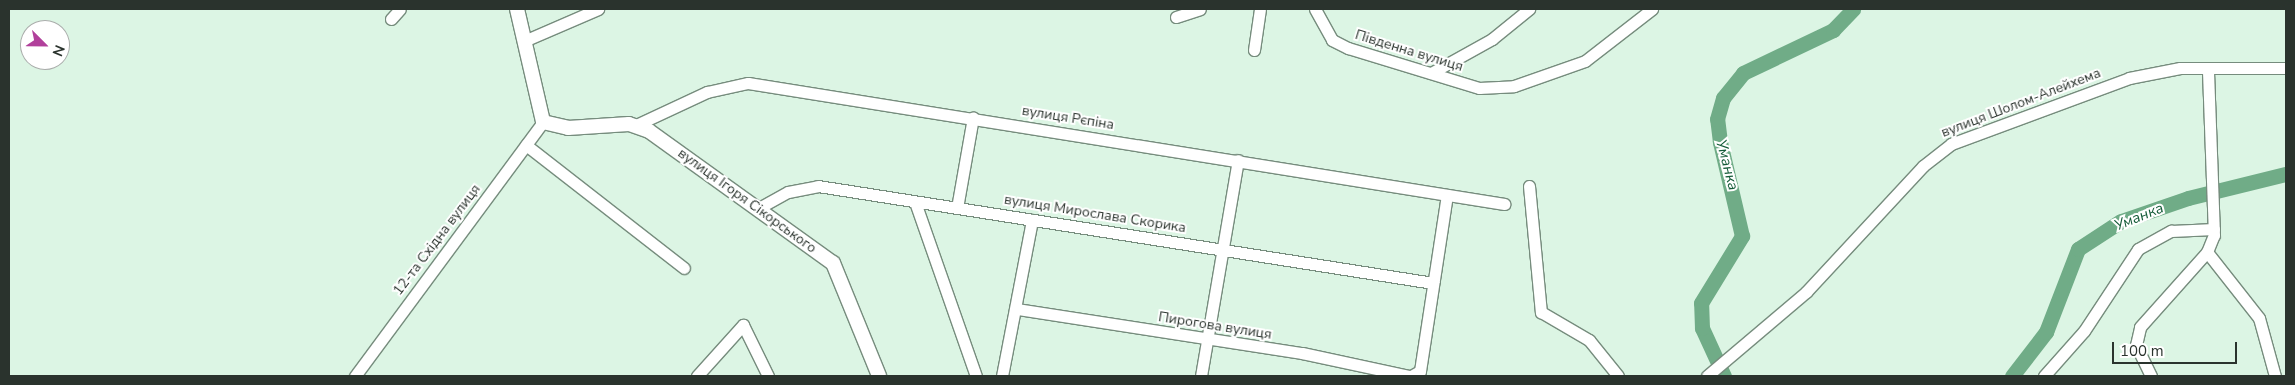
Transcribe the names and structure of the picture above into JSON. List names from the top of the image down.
{
  "streets": {
    "main road": ["вулиця Ігоря Сікорського"],
    "street": [
      "Південна вулиця",
      "вулиця Шолом-Алейхема",
      "вулиця Рєпіна",
      "вулиця Мирослава Скорика",
      "12-та Східна вулиця",
      "Пирогова вулиця"
    ]
  },
  "crossings": [
    ["вулиця Рєпіна", "вулиця Ігоря Сікорського"],
    ["вулиця Ігоря Сікорського", "вулиця Мирослава Скорика"],
    ["вулиця Ігоря Сікорського", "12-та Східна вулиця"]
  ],
  "water": ["Уманка"],
  "scale_bar": "100 m",
  "north": "bottom right"
}
